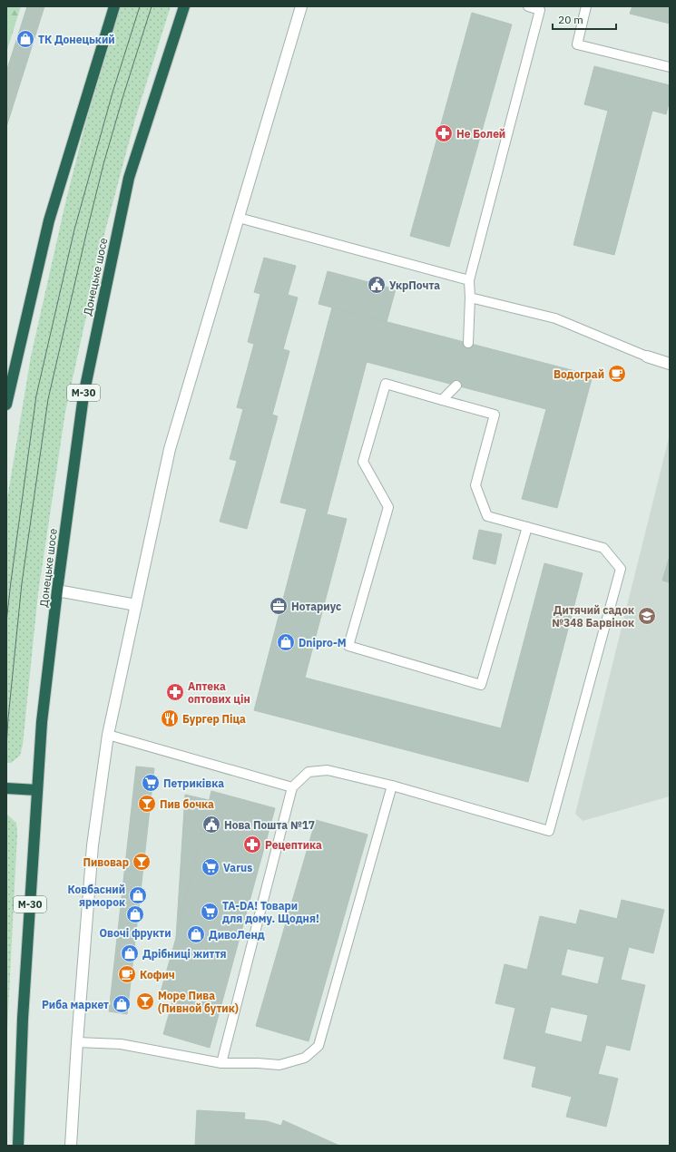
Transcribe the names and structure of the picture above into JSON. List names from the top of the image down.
{
  "streets": {
    "highway": ["Донецьке шосе", "М-30"]
  },
  "places": {
    "shop": [
      "ТК Донецький",
      "Dnipro-M",
      "Ковбасний ярморок",
      "Овочі фрукти",
      "ДивоЛенд",
      "Дрібниці життя",
      "Риба маркет"
    ],
    "pharmacy": ["Не Болей", "Аптека оптових цін", "Рецептика"],
    "public building": ["УкрПочта", "Нова Пошта №17"],
    "cafe": ["Водограй", "Кофич"],
    "office": ["Нотариус"],
    "school or university": ["Дитячий садок №348 Барвінок"],
    "restaurant": ["Бургер Піца"],
    "supermarket": ["Петриківка", "Varus", "TA-DA! Товари для дому. Щодня!"],
    "bar": ["Пив бочка", "Пивовар", "Море Пива (Пивной бутик)"]
  },
  "scale_bar": "20 m"
}
